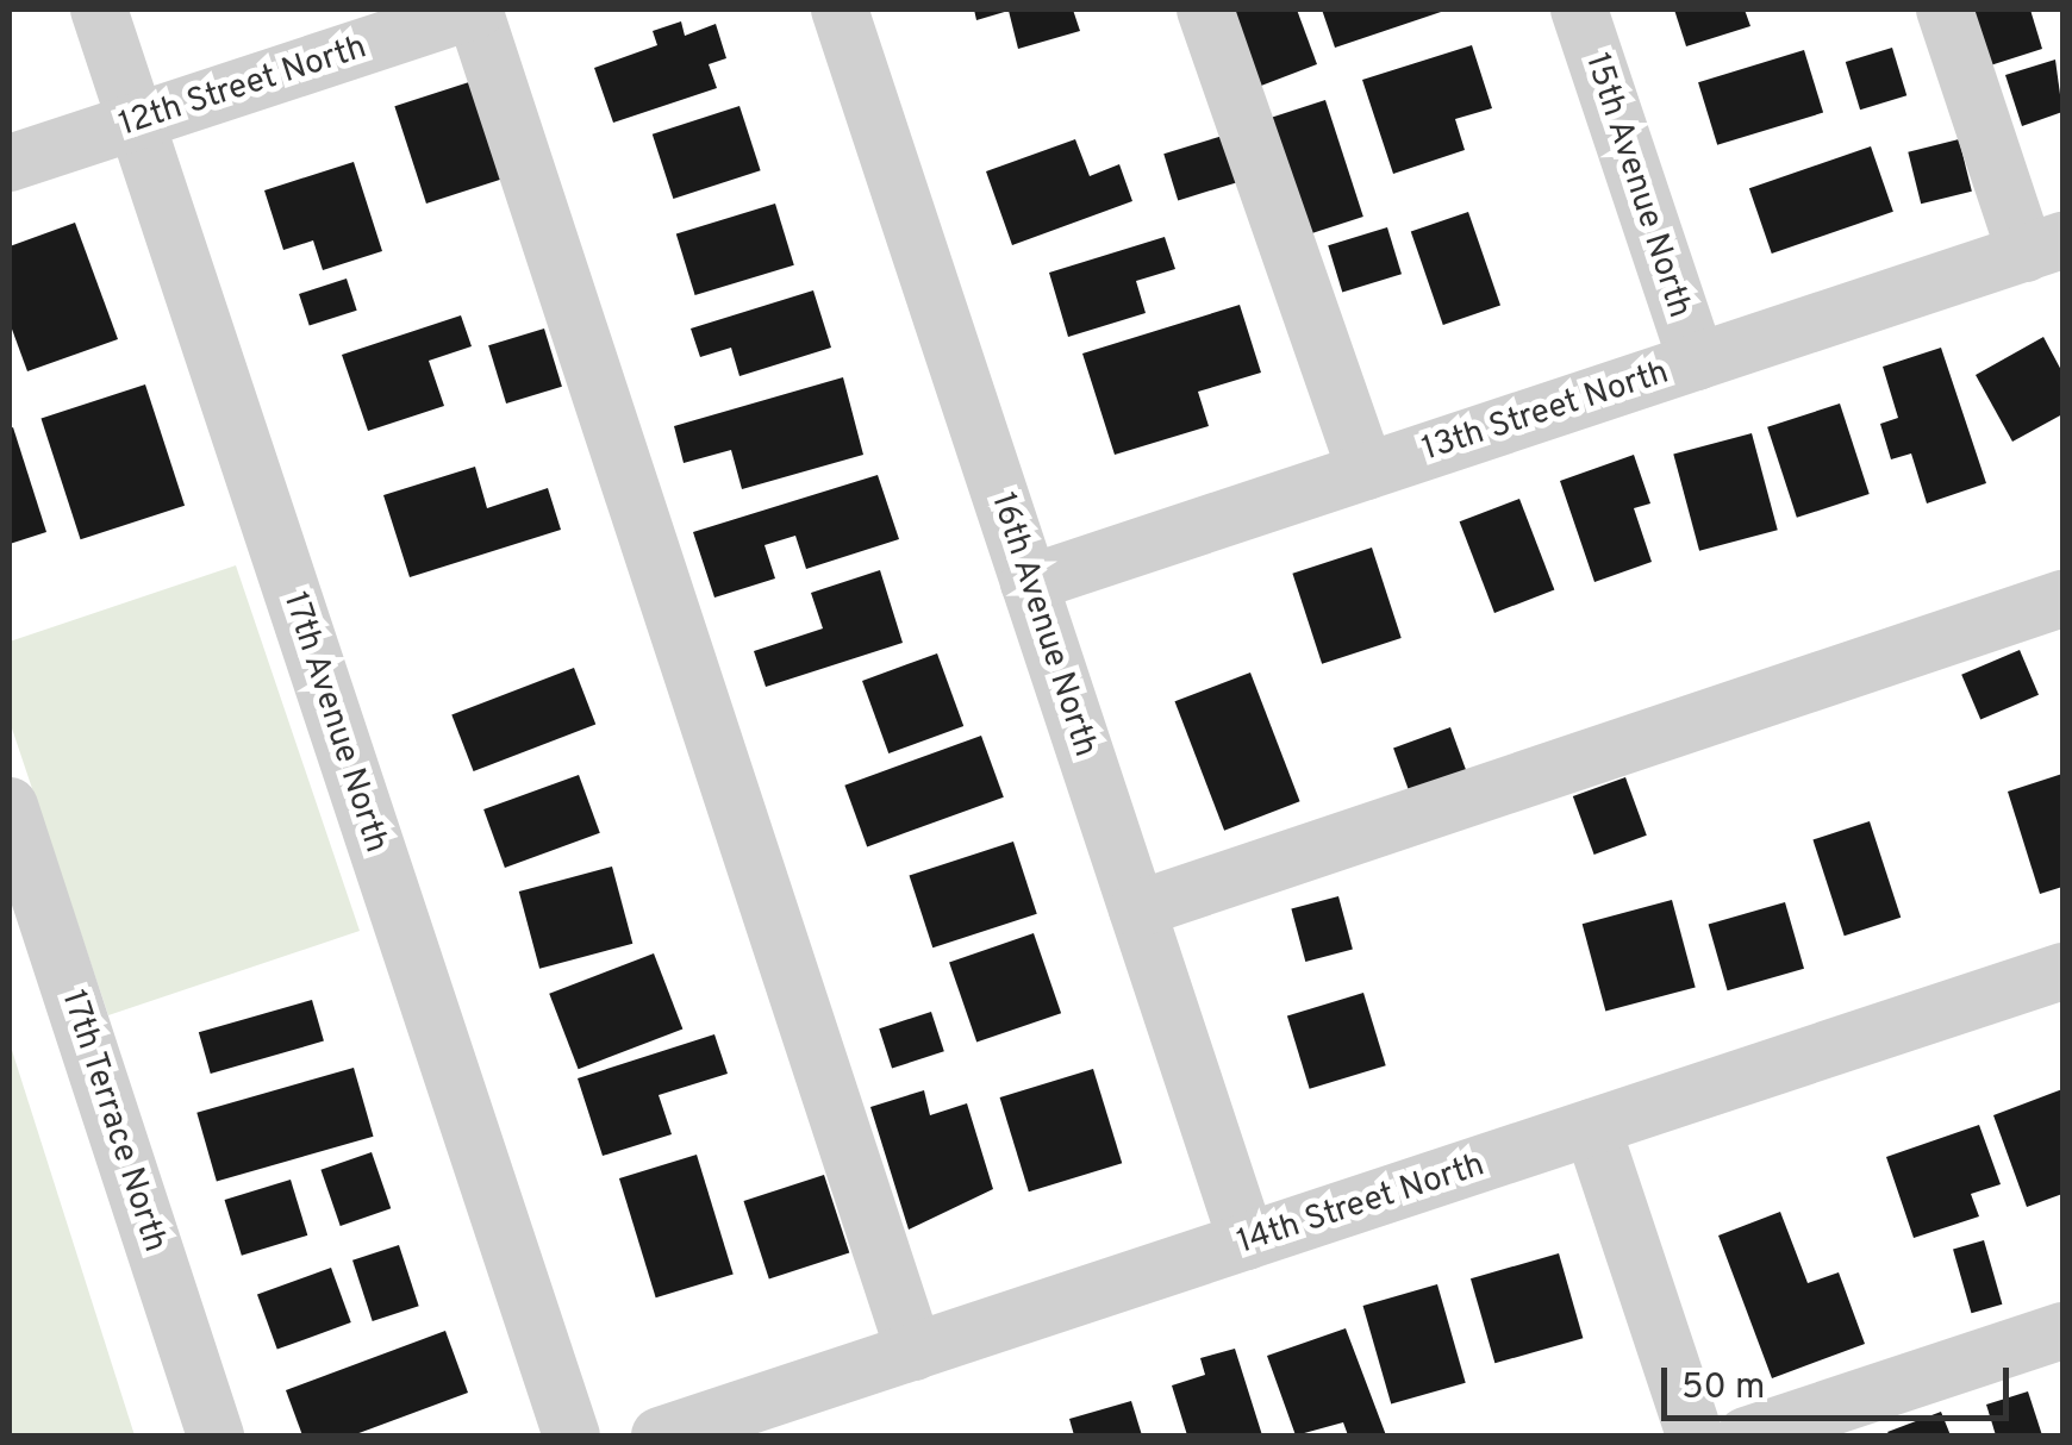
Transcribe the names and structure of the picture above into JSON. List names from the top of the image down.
{
  "streets": {
    "street": [
      "12th Street North",
      "15th Avenue North",
      "13th Street North",
      "16th Avenue North",
      "17th Avenue North",
      "17th Terrace North",
      "14th Street North"
    ]
  },
  "crossings": [
    ["12th Street North", "17th Avenue North"],
    ["15th Avenue North", "13th Street North"],
    ["13th Street North", "16th Avenue North"],
    ["16th Avenue North", "14th Street North"]
  ],
  "scale_bar": "50 m"
}
